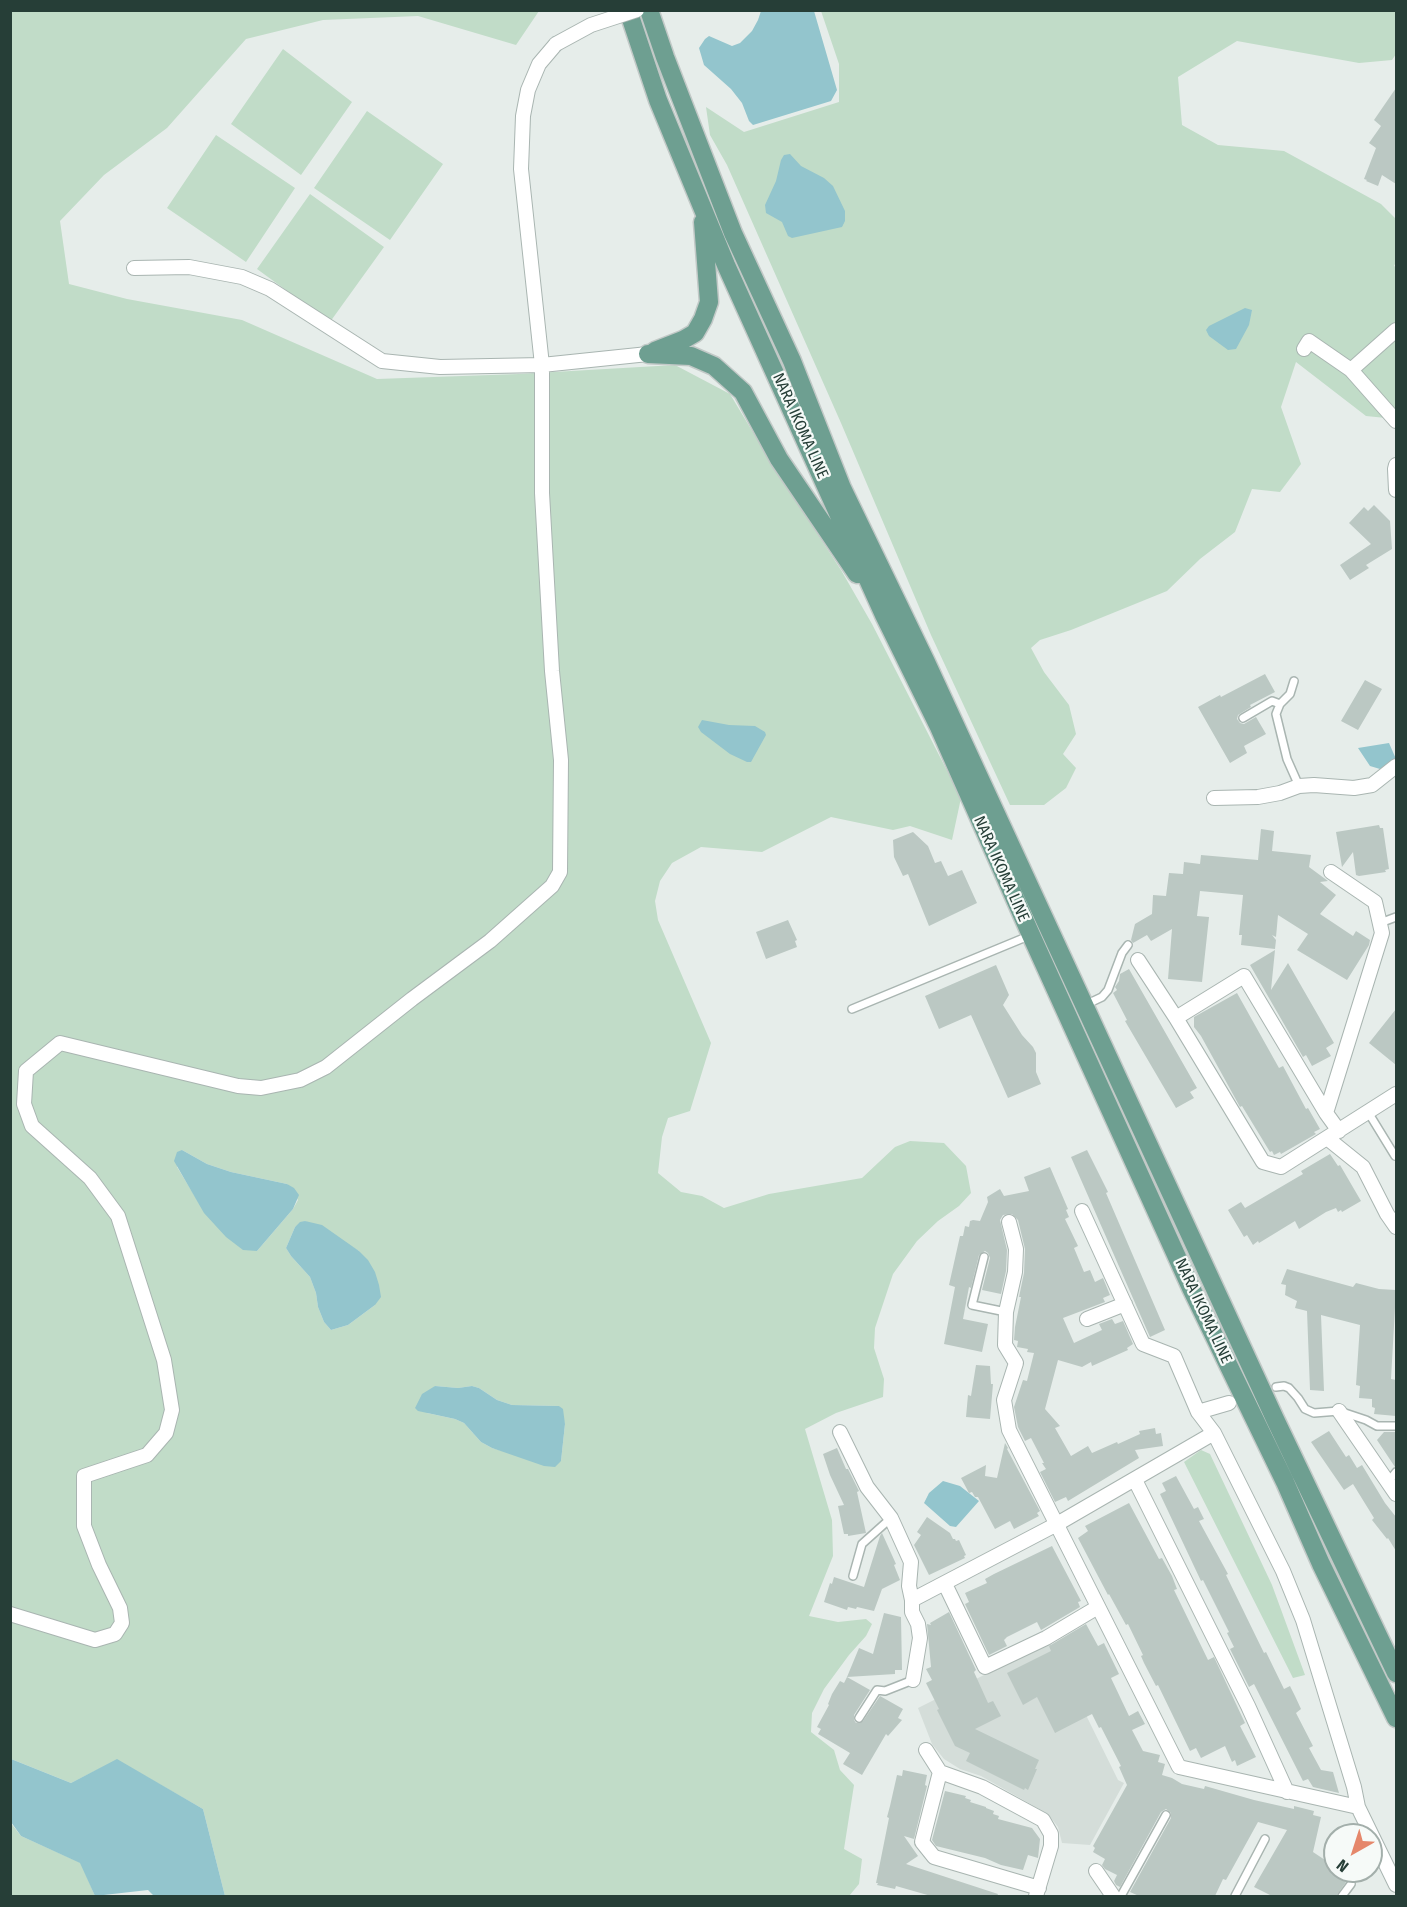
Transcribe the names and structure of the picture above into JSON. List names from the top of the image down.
{
  "streets": {
    "main road": ["NARA IKOMA LINE"]
  },
  "north": "bottom left"
}
